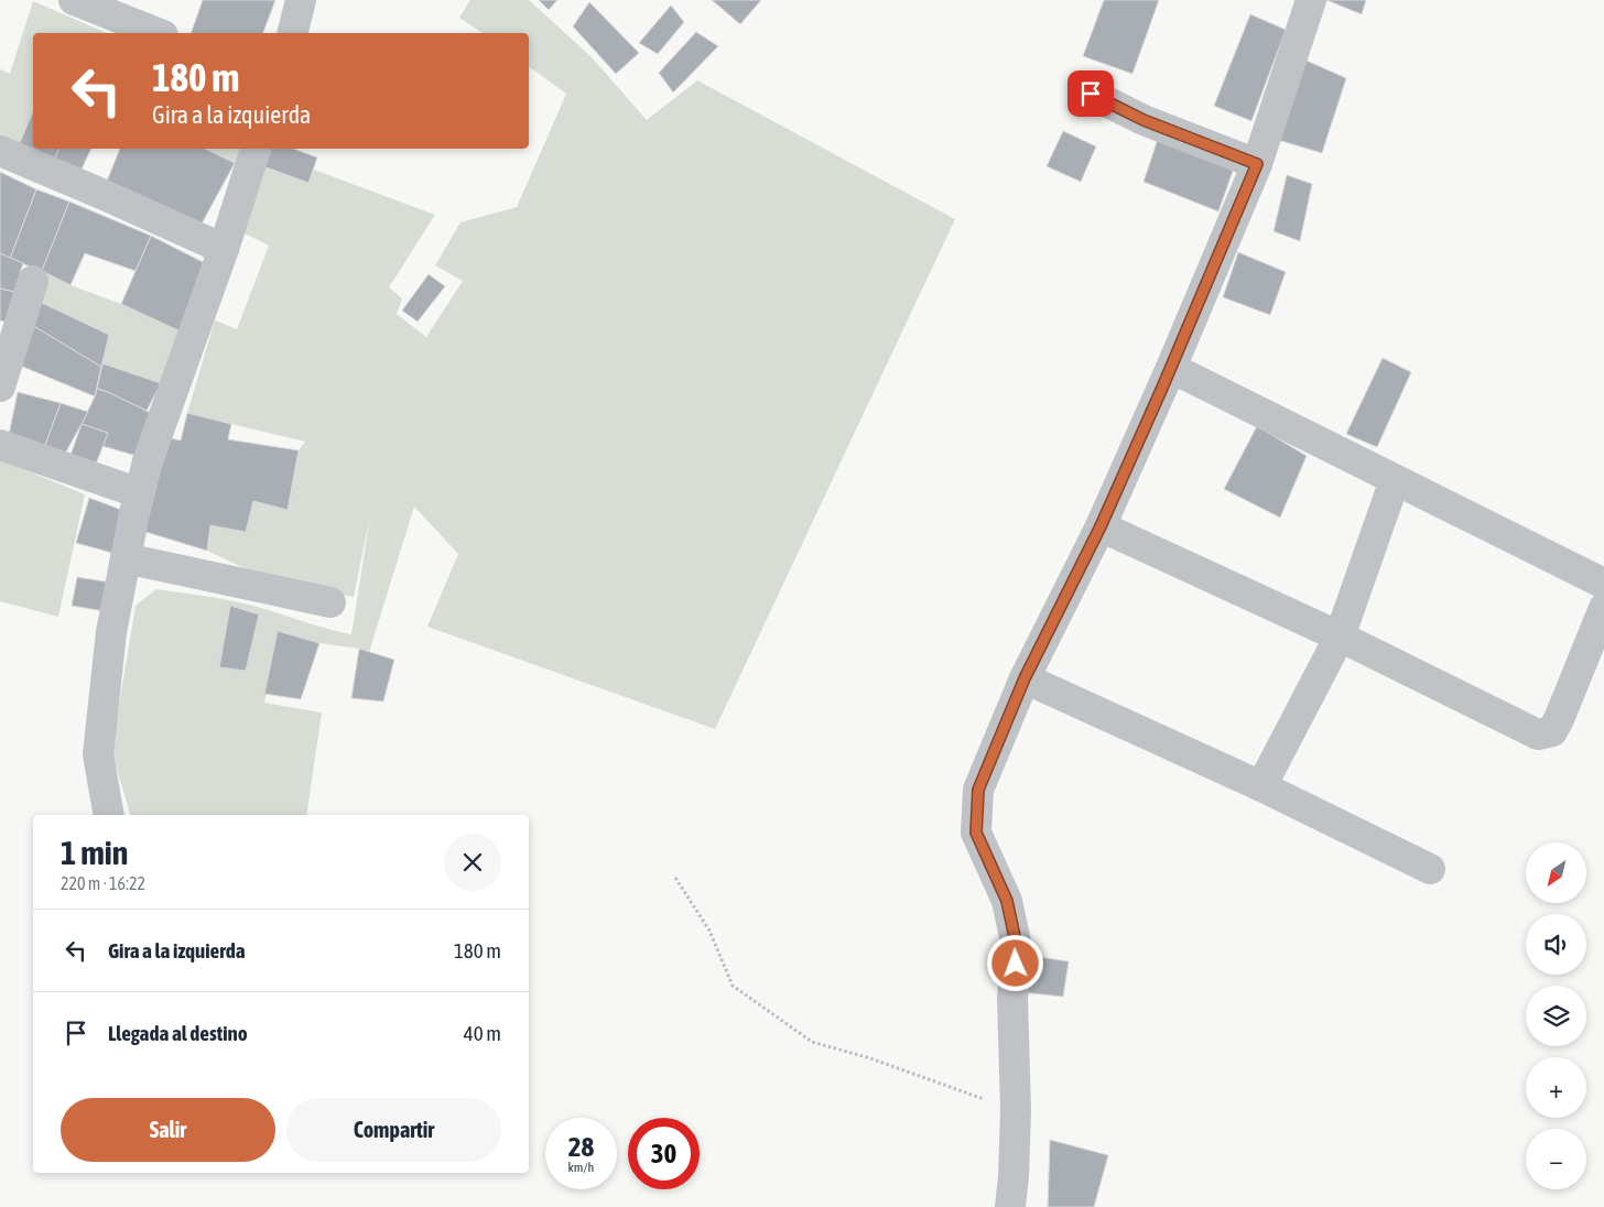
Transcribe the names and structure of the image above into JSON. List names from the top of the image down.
{
  "north": "bottom left",
  "page": {
    "turn": ["180 m", "Gira a la izquierda"],
    "heading": ["1 min", "220 m · 16:22"],
    "map_buttons": ["+", "−"],
    "list": [
      {
        "name": "Gira a la izquierda",
        "value": "180 m"
      },
      {
        "name": "Llegada al destino",
        "value": "40 m"
      }
    ],
    "buttons": ["Salir", "Compartir"],
    "speed": "28 km/h",
    "limit": "30"
  }
}
